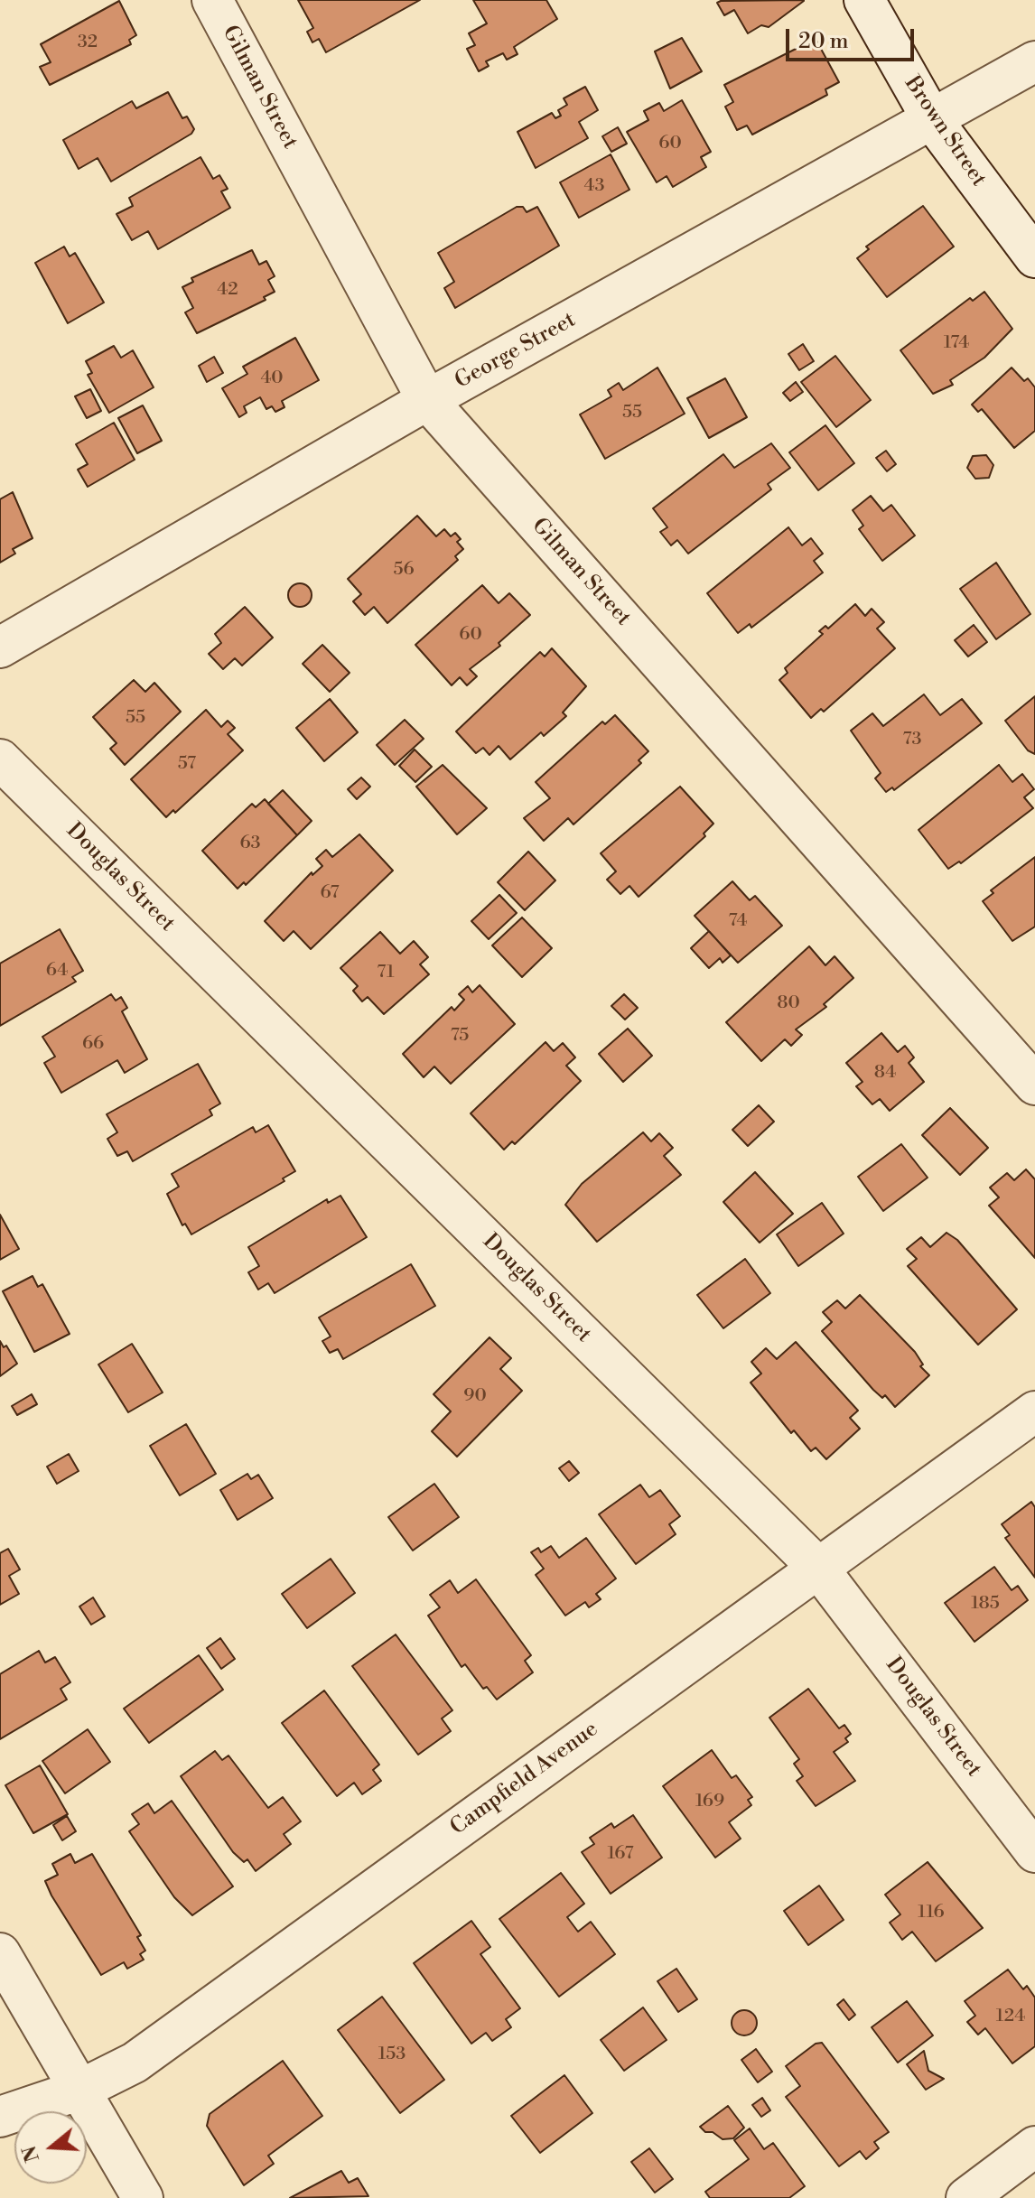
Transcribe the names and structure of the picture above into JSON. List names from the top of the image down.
{
  "streets": {
    "street": [
      "Gilman Street",
      "Brown Street",
      "George Street",
      "Douglas Street",
      "Campfield Avenue"
    ]
  },
  "crossings": [
    ["Gilman Street", "George Street"],
    ["Brown Street", "George Street"],
    ["Douglas Street", "Campfield Avenue"]
  ],
  "house_numbers": [
    "32",
    "60",
    "43",
    "42",
    "174",
    "40",
    "55",
    "56",
    "60",
    "55",
    "73",
    "57",
    "63",
    "67",
    "74",
    "64",
    "71",
    "80",
    "75",
    "66",
    "84",
    "90",
    "185",
    "169",
    "167",
    "116",
    "124",
    "153"
  ],
  "scale_bar": "20 m",
  "north": "left"
}
